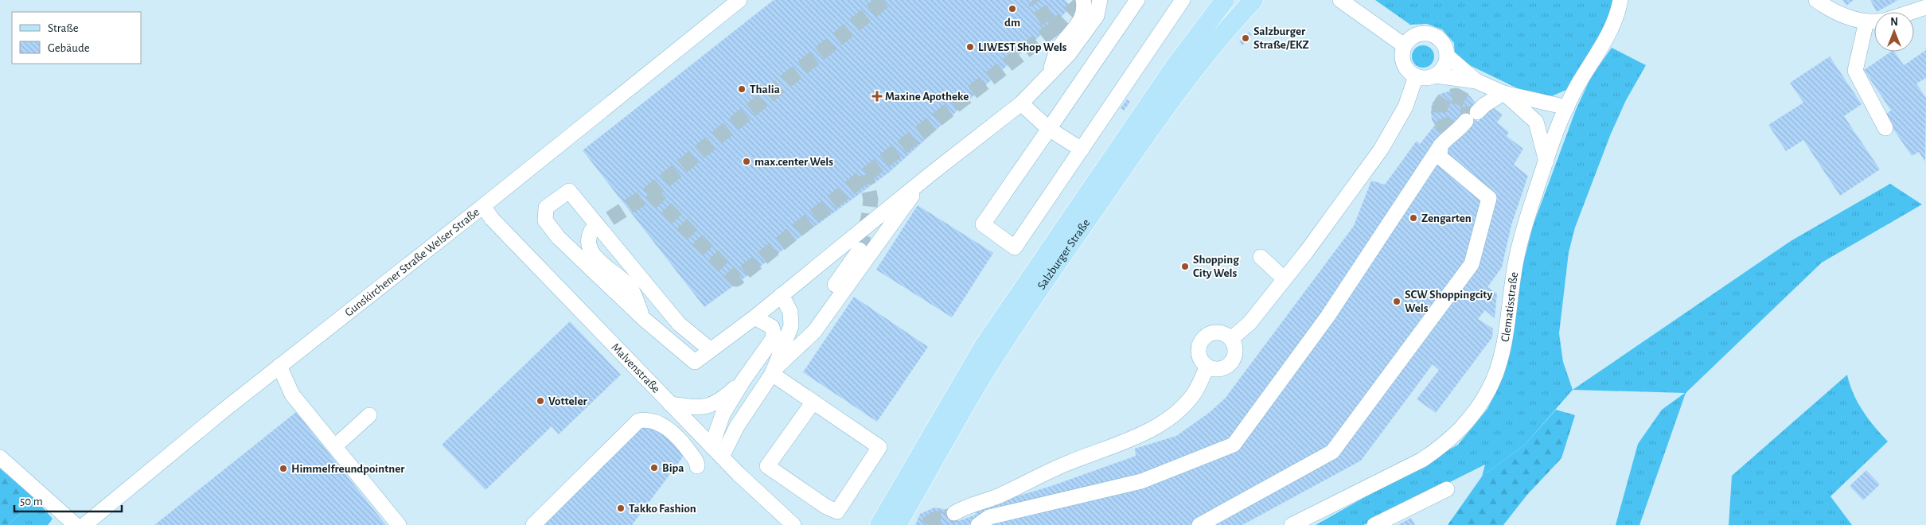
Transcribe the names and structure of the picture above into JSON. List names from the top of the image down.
{
  "streets": {
    "main road": ["Salzburger Straße"],
    "street": ["Gunskirchener Straße Welser Straße", "Clematisstraße", "Malvenstraße"]
  },
  "crossings": [
    ["Gunskirchener Straße Welser Straße", "Malvenstraße"]
  ],
  "places": {
    "other": [
      "dm",
      "Salzburger Straße/EKZ",
      "LIWEST Shop Wels",
      "Thalia",
      "max.center Wels",
      "Zengarten",
      "Shopping City Wels",
      "SCW Shoppingcity Wels",
      "Votteler",
      "Bipa",
      "Himmelfreundpointner",
      "Takko Fashion"
    ],
    "health": ["Maxine Apotheke"]
  },
  "legend": ["Straße", "Gebäude"],
  "scale_bar": "50 m",
  "north": "top"
}
